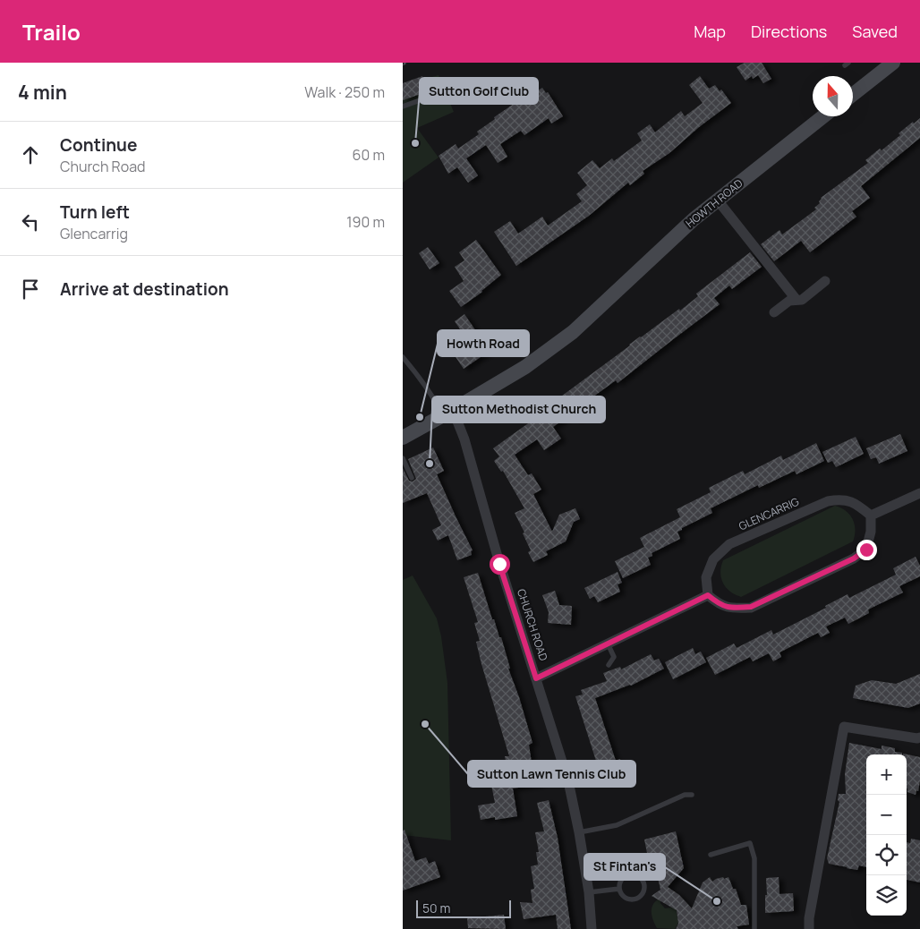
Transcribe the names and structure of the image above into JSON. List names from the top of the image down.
{
  "streets": {
    "main road": ["HOWTH ROAD"],
    "street": ["GLENCARRIG", "CHURCH ROAD"]
  },
  "crossings": [
    ["HOWTH ROAD", "CHURCH ROAD"]
  ],
  "places": [
    "Sutton Golf Club",
    "Howth Road",
    "Sutton Methodist Church",
    "Sutton Lawn Tennis Club",
    "St Fintan's"
  ],
  "scale_bar": "50 m",
  "north": "top",
  "page": {
    "header": "Trailo",
    "nav": ["Map", "Directions", "Saved"],
    "heading": ["4 min", "Walk · 250 m"],
    "list": [
      ["Continue", "Church Road", "60 m"],
      ["Turn left", "Glencarrig", "190 m"],
      "Arrive at destination"
    ],
    "map_buttons": ["+", "−"],
    "scale": "50 m"
  }
}
